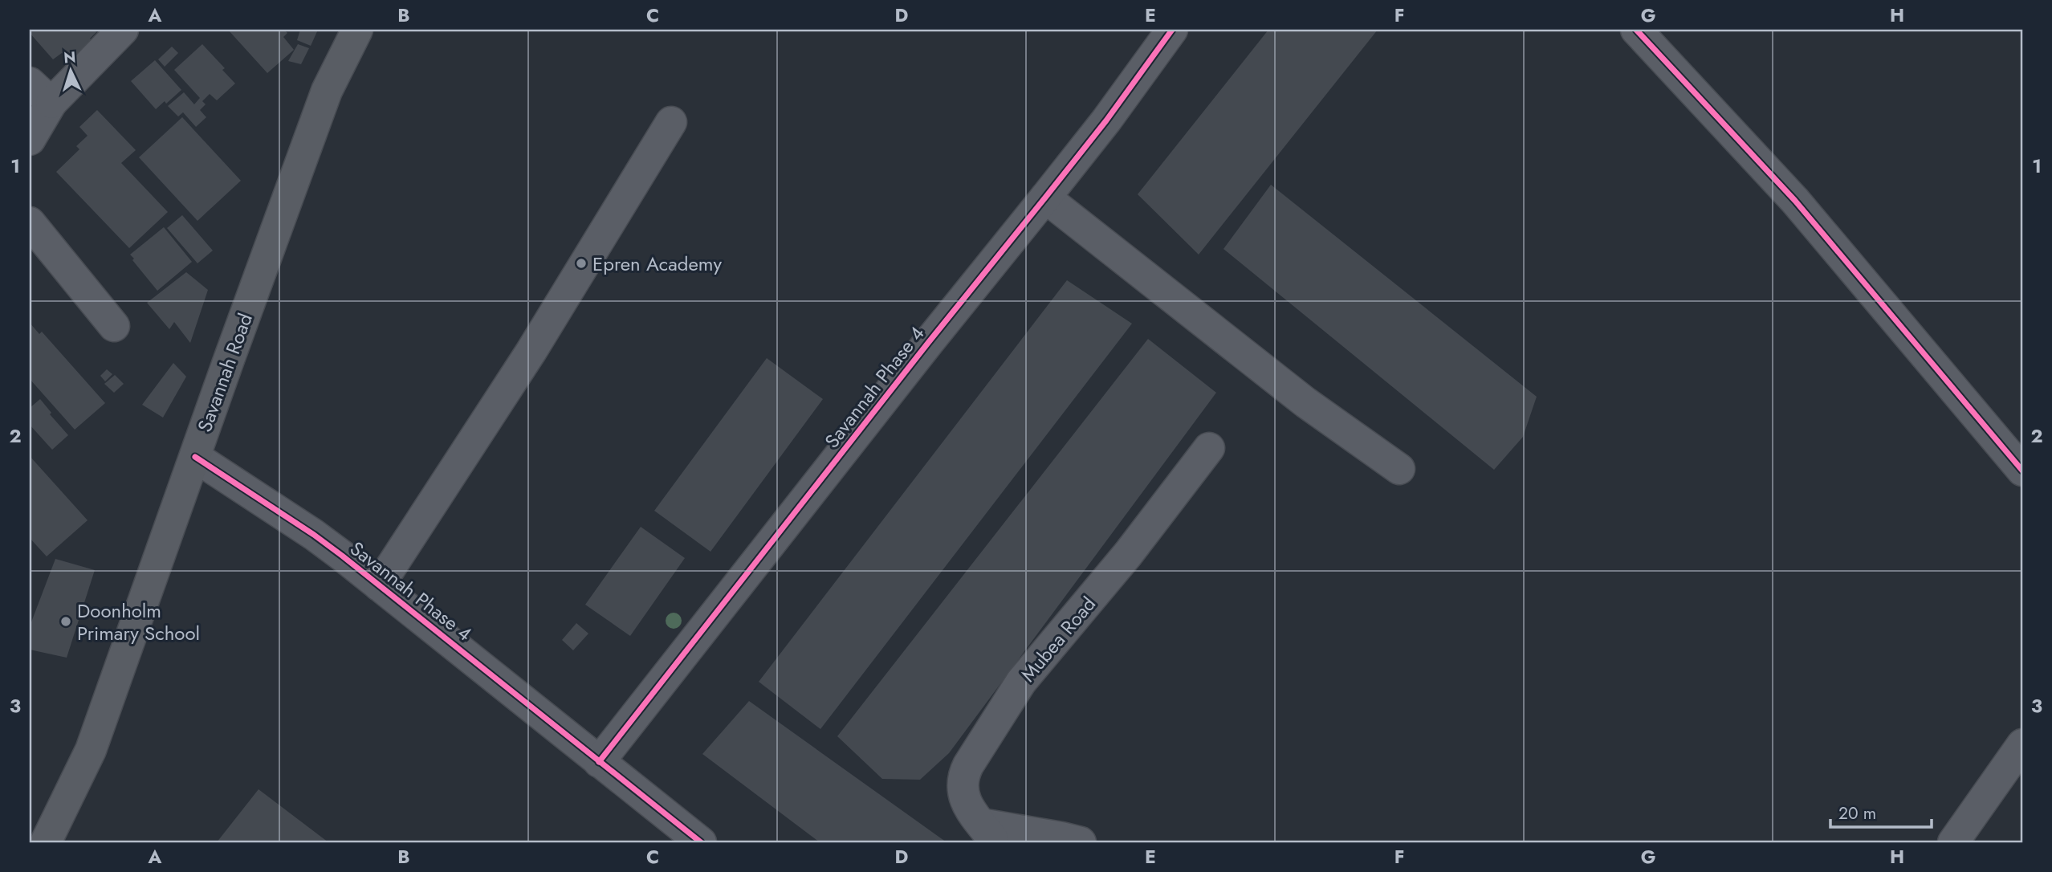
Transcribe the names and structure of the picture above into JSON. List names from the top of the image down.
{
  "streets": {
    "main road": ["Savannah Road"],
    "street": ["Savannah Phase 4", "Mubea Road"]
  },
  "crossings": [
    ["Savannah Road", "Savannah Phase 4"]
  ],
  "places": ["Epren Academy", "Doonholm Primary School"],
  "scale_bar": "20 m",
  "north": "top",
  "grid": {
    "columns": [
      "A",
      "B",
      "C",
      "D",
      "E",
      "F",
      "G",
      "H"
    ],
    "rows": ["1", "2", "3"]
  }
}
